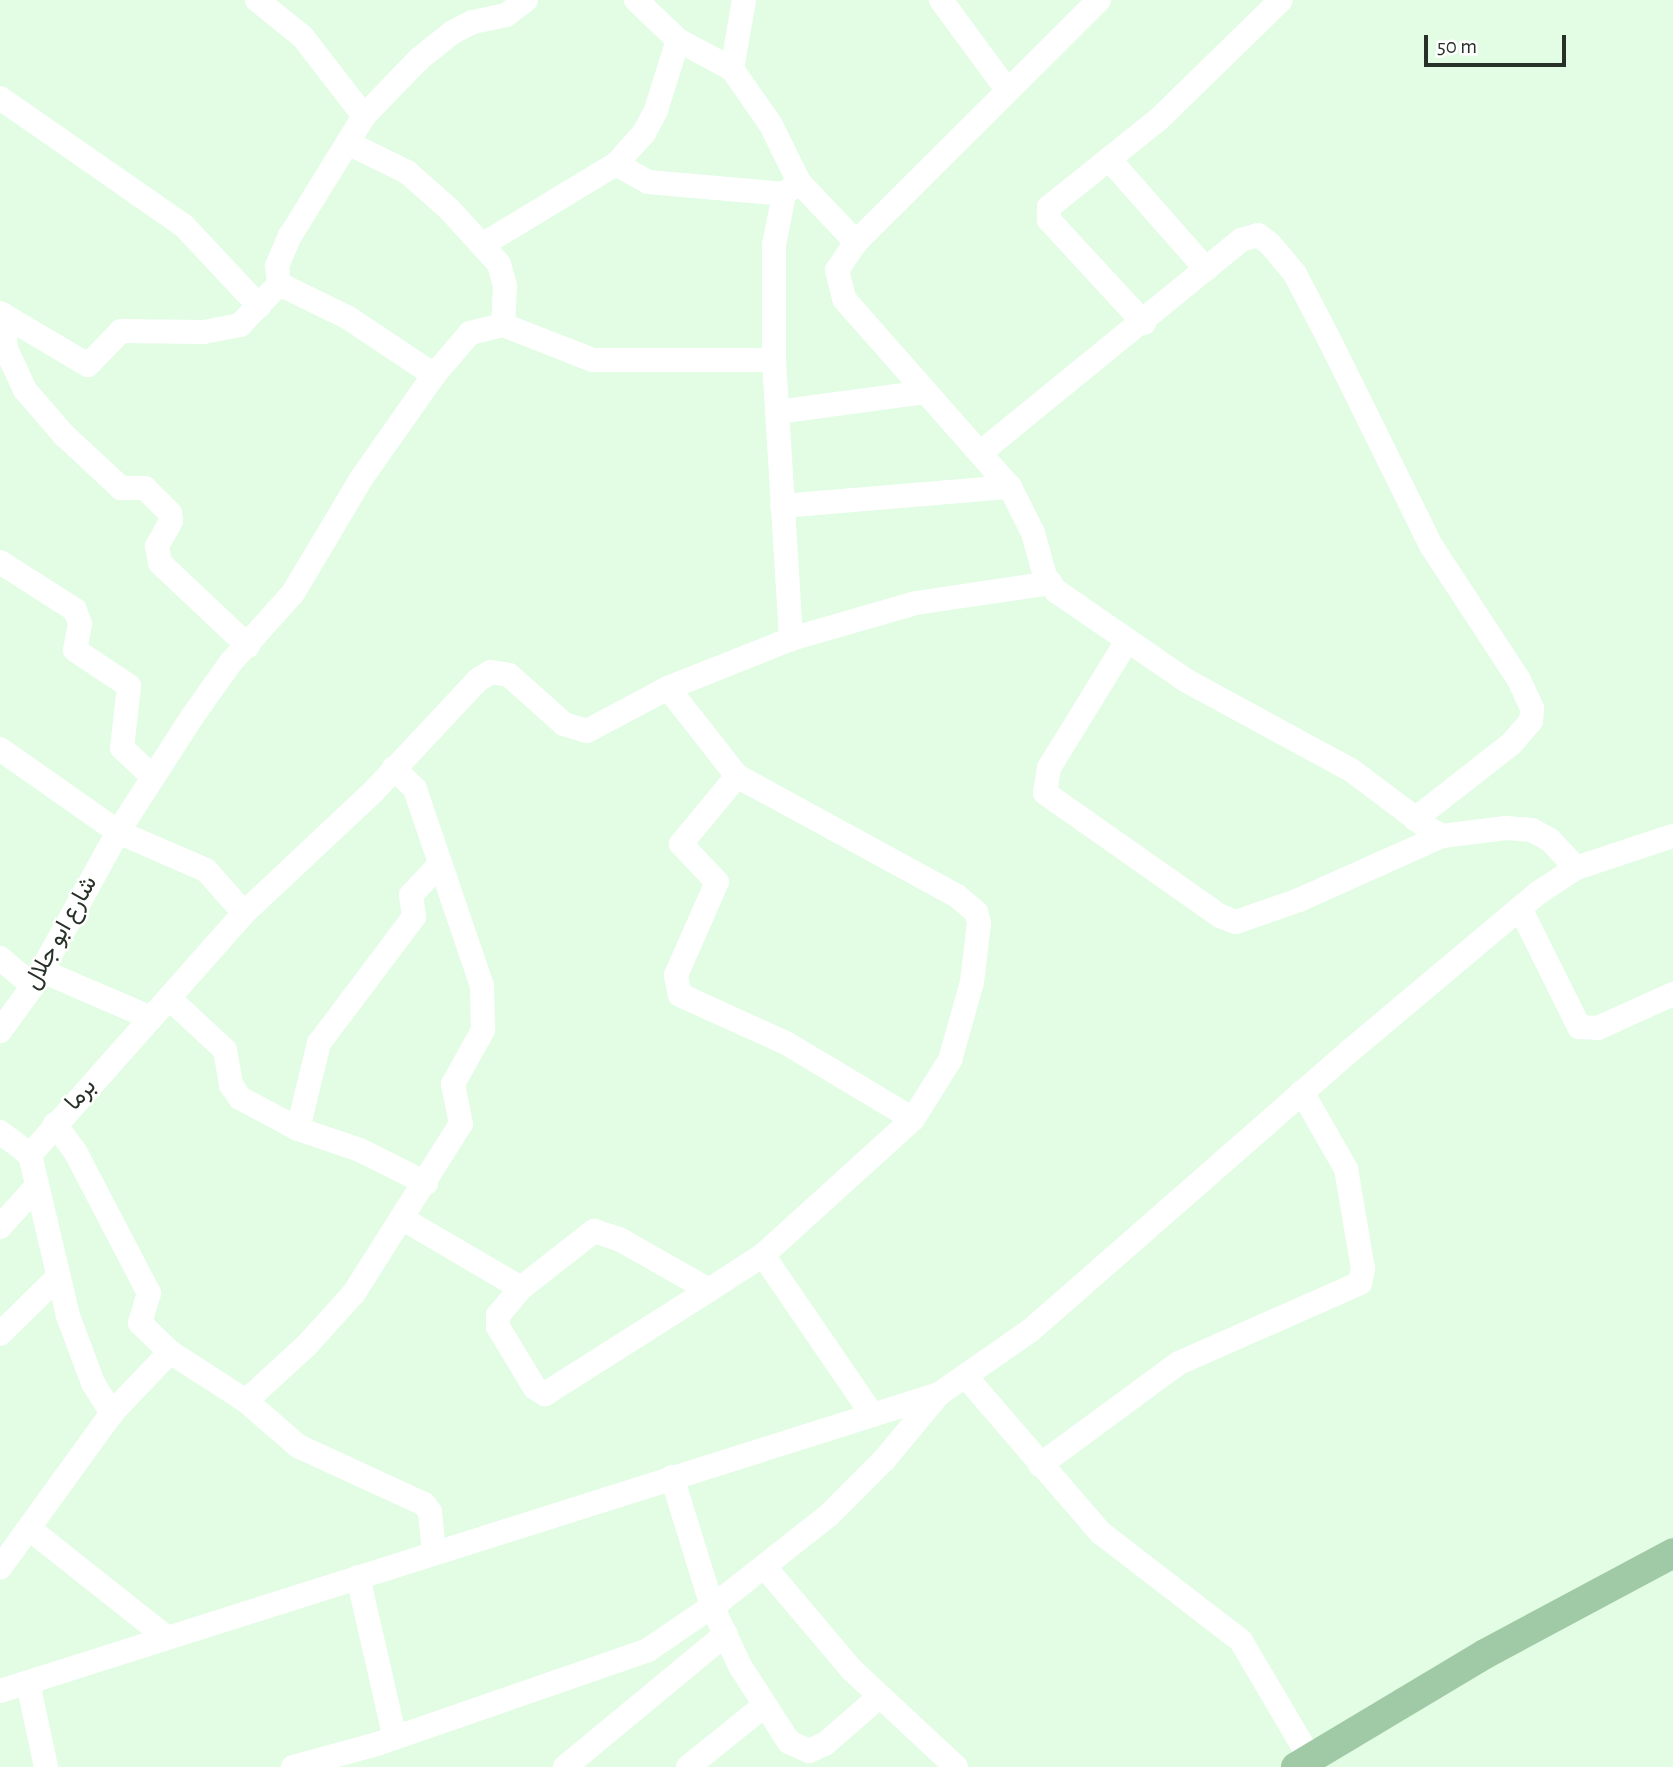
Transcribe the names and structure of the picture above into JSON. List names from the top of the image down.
{
  "streets": {
    "street": ["شارع ابو جلال", "برما"]
  },
  "scale_bar": "50 m"
}
